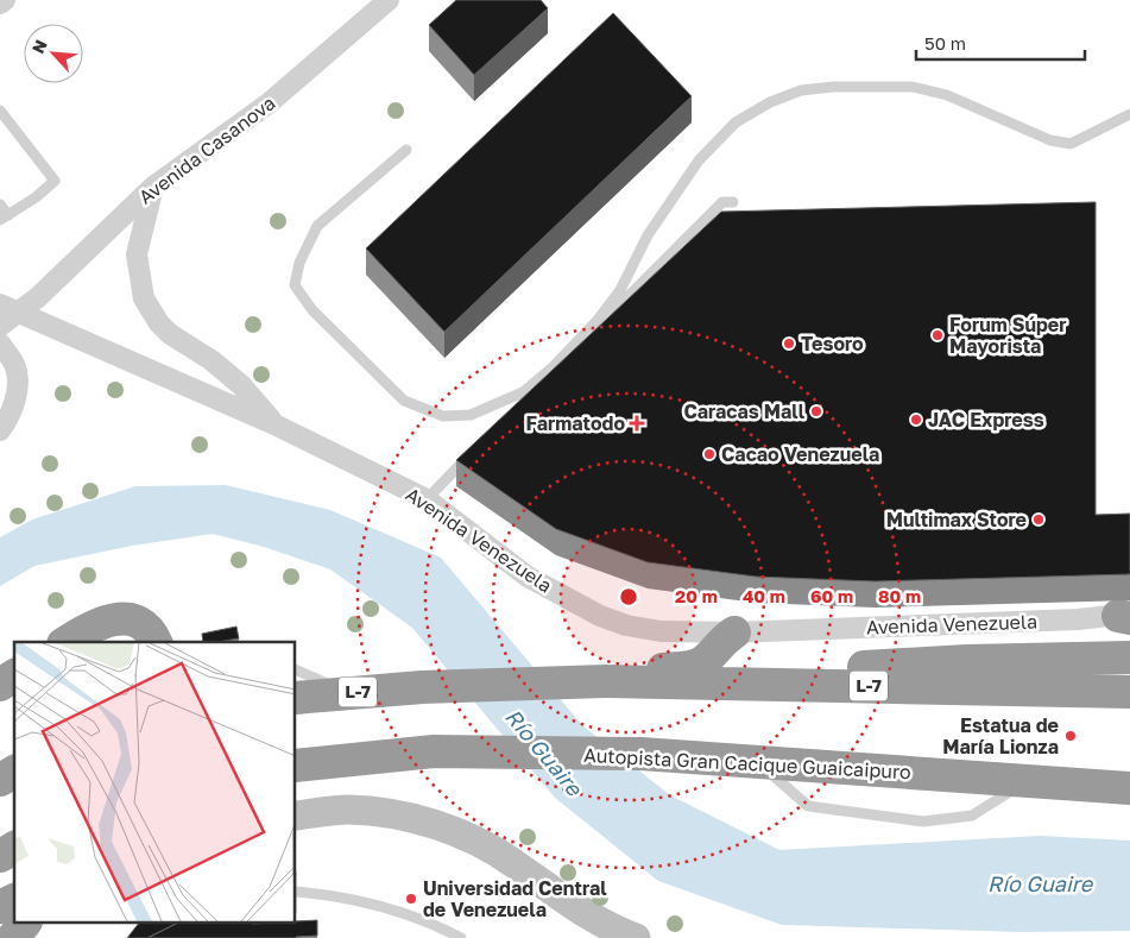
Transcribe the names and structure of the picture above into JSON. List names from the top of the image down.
{
  "streets": {
    "highway": ["L-7", "Autopista Gran Cacique Guaicaipuro"],
    "street": ["Avenida Casanova", "Avenida Venezuela"]
  },
  "crossings": [
    ["Avenida Casanova", "Avenida Venezuela"]
  ],
  "water": ["Río Guaire"],
  "places": {
    "other": [
      "Forum Súper Mayorista",
      "Tesoro",
      "Caracas Mall",
      "JAC Express",
      "Cacao Venezuela",
      "Multimax Store",
      "Estatua de María Lionza",
      "Universidad Central de Venezuela"
    ],
    "health": ["Farmatodo"]
  },
  "scale_bar": "50 m",
  "north": "top left",
  "rings": [
    "20 m",
    "40 m",
    "60 m",
    "80 m"
  ]
}
